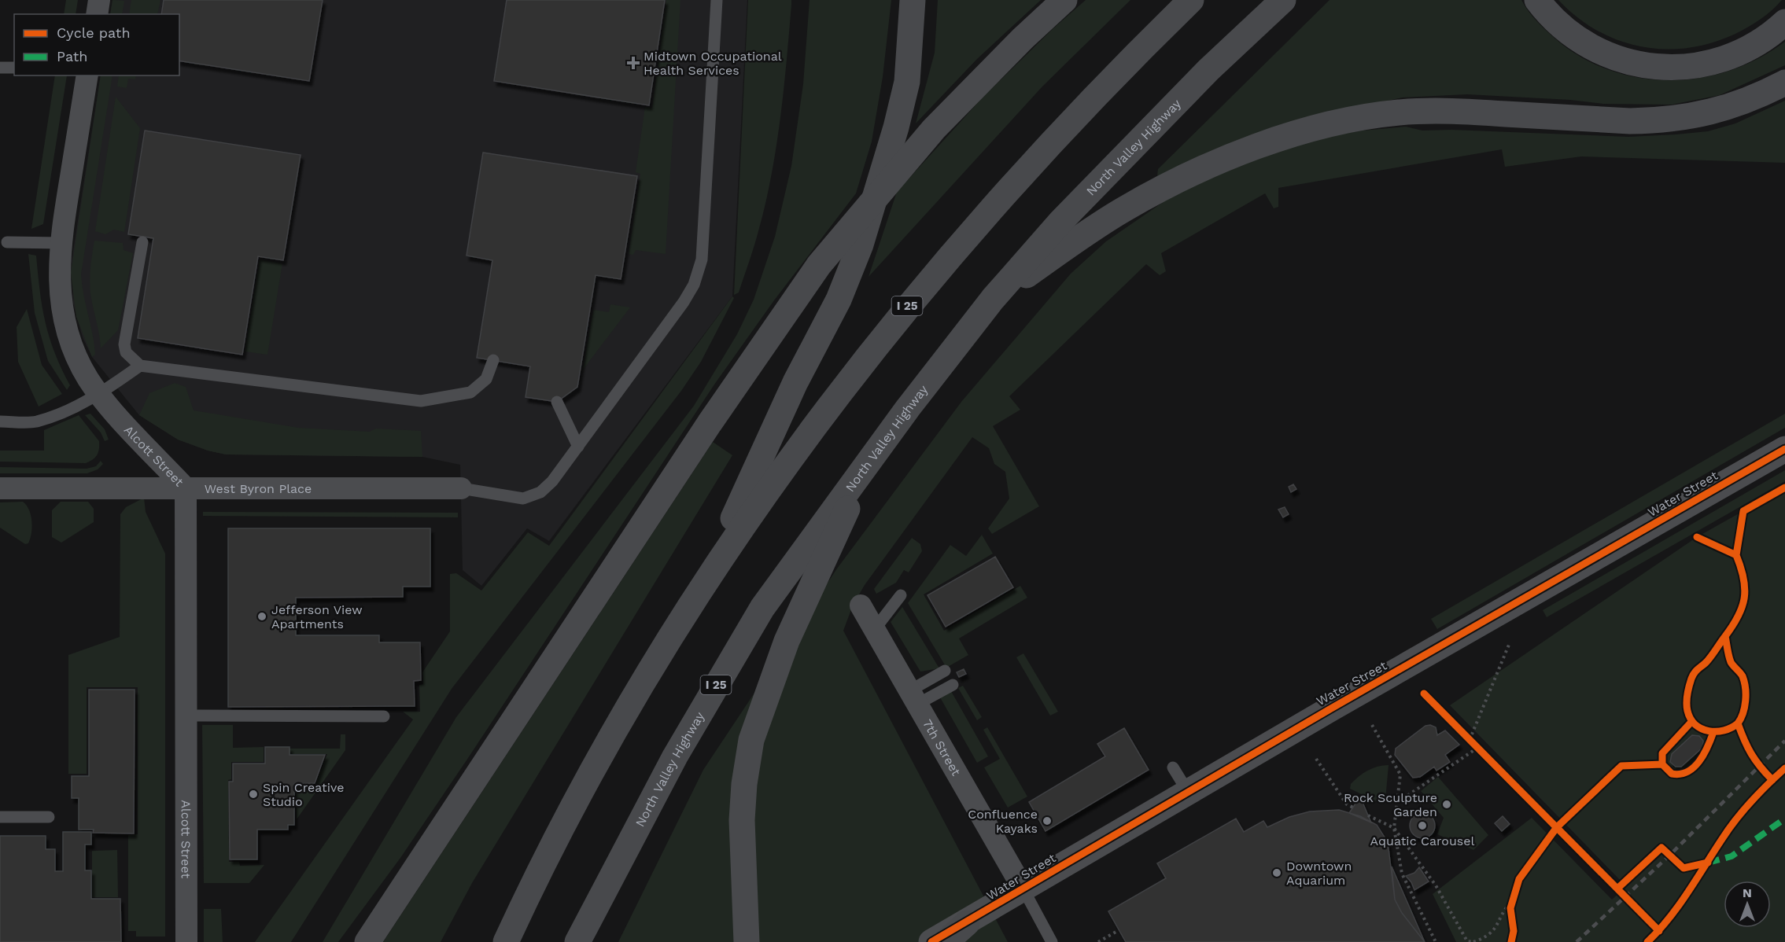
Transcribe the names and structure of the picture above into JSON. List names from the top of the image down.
{
  "streets": {
    "highway": ["North Valley Highway", "I 25"],
    "street": [
      "Alcott Street",
      "West Byron Place",
      "Water Street",
      "7th Street"
    ]
  },
  "crossings": [
    ["Alcott Street", "West Byron Place"],
    ["Water Street", "7th Street"]
  ],
  "places": {
    "health": ["Midtown Occupational Health Services"],
    "other": [
      "Jefferson View Apartments",
      "Spin Creative Studio",
      "Rock Sculpture Garden",
      "Confluence Kayaks",
      "Aquatic Carousel",
      "Downtown Aquarium"
    ]
  },
  "legend": ["Cycle path", "Path"],
  "north": "top"
}
